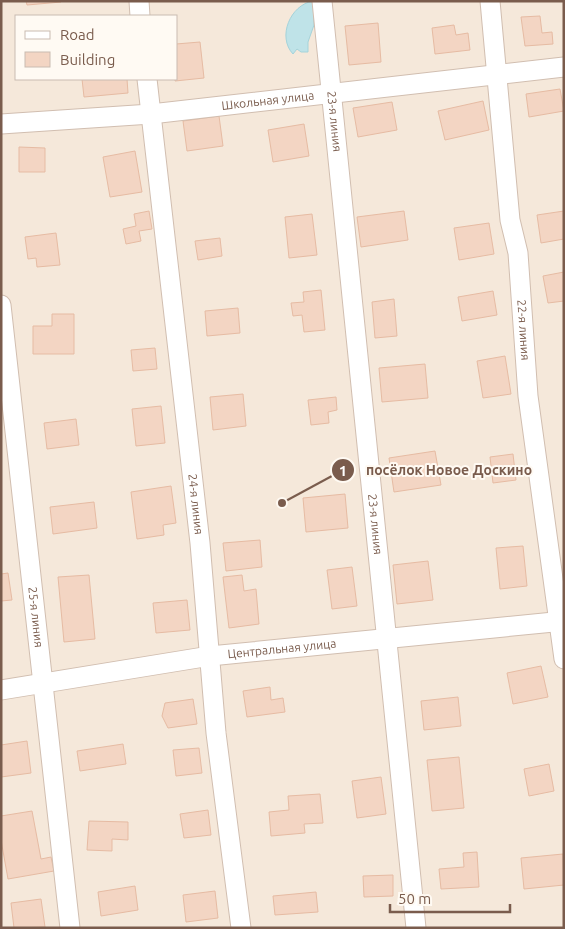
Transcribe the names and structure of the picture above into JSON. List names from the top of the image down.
{
  "streets": {
    "street": [
      "Школьная улица",
      "23-я линия",
      "22-я линия",
      "24-я линия",
      "25-я линия",
      "Центральная улица"
    ]
  },
  "crossings": [
    ["Школьная улица", "23-я линия"],
    ["Школьная улица", "22-я линия"],
    ["Школьная улица", "24-я линия"],
    ["23-я линия", "Центральная улица"],
    ["22-я линия", "Центральная улица"],
    ["24-я линия", "Центральная улица"],
    ["25-я линия", "Центральная улица"]
  ],
  "places": ["посёлок Новое Доскино"],
  "legend": ["Road", "Building"],
  "scale_bar": "50 m"
}
